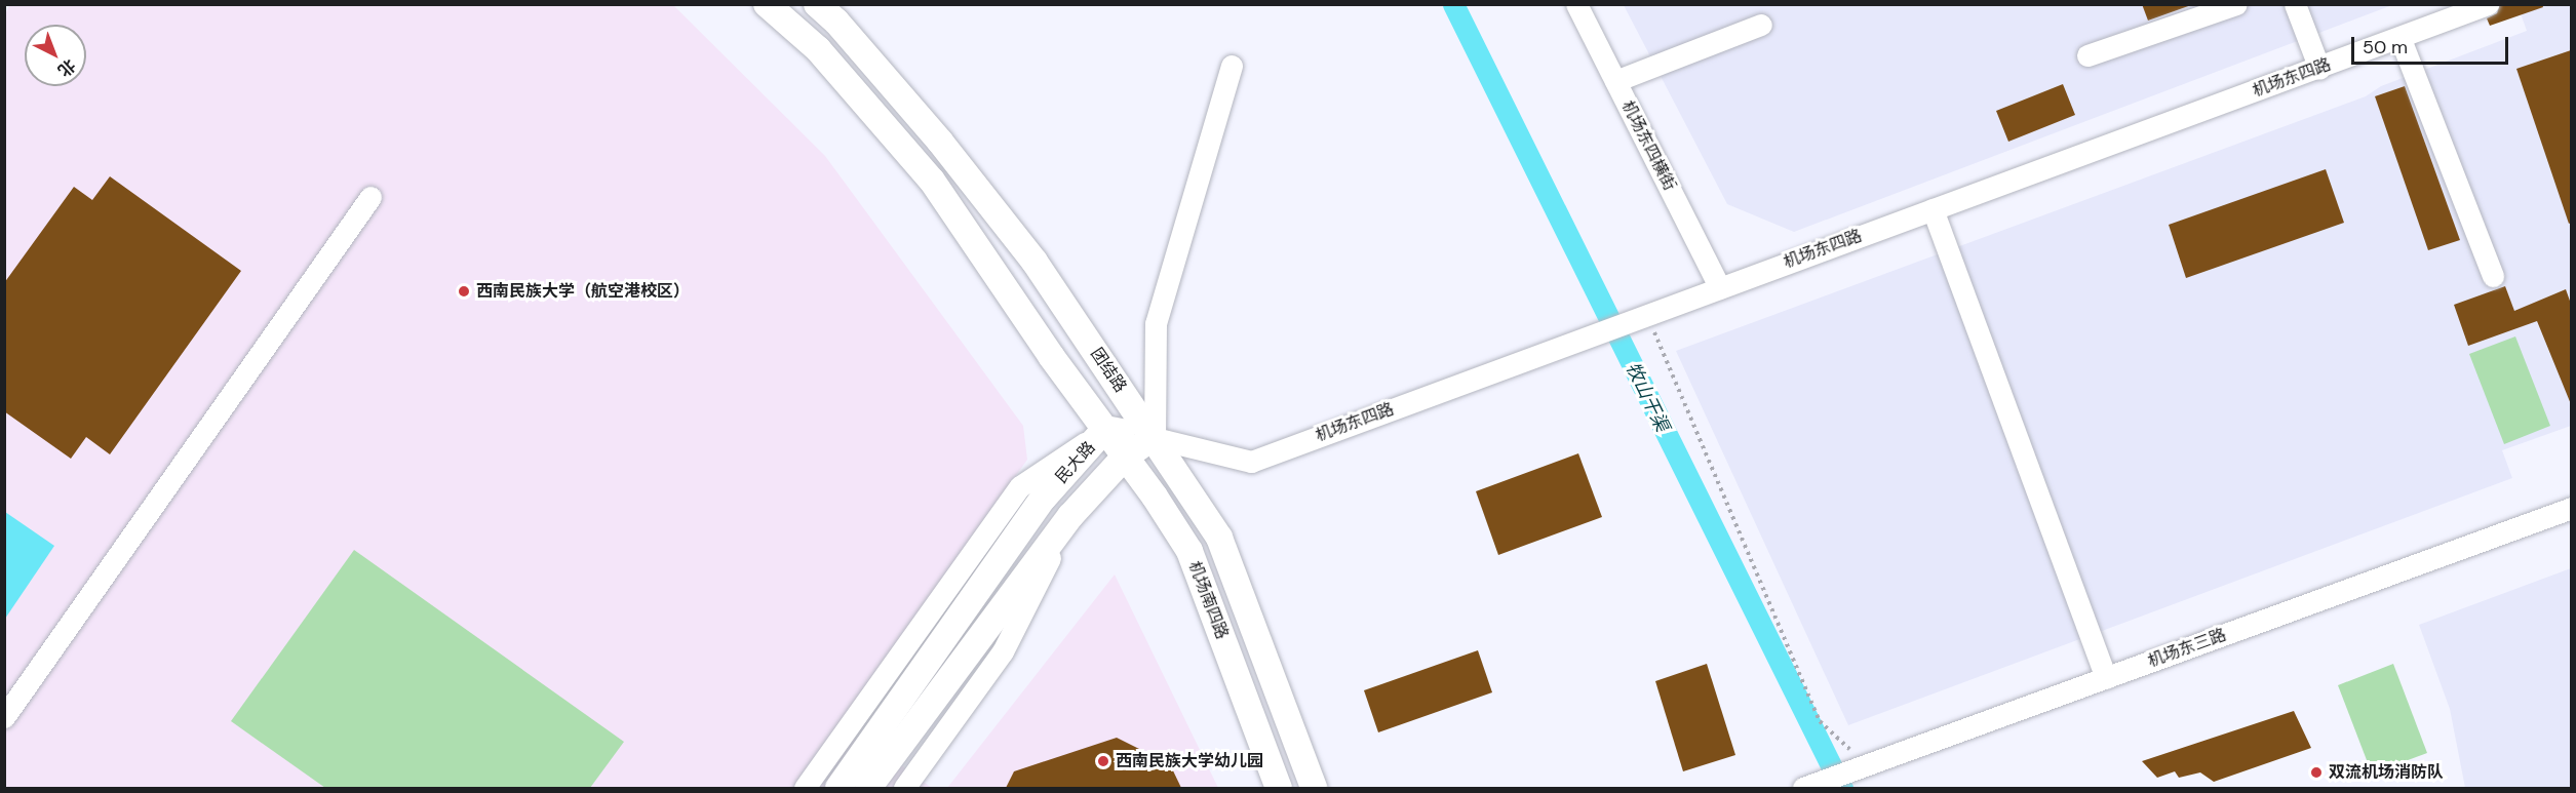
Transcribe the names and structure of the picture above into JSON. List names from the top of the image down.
{
  "streets": {
    "main road": ["团结路", "民大路", "机场南四路"],
    "street": ["机场东四路", "机场东四横街", "机场东三路"]
  },
  "crossings": [
    ["机场东四路", "机场东四横街"],
    ["机场东四路", "团结路"],
    ["机场东四路", "民大路"],
    ["团结路", "民大路"],
    ["民大路", "机场南四路"]
  ],
  "water": ["牧山干渠"],
  "places": ["西南民族大学（航空港校区）", "西南民族大学幼儿园", "双流机场消防队"],
  "scale_bar": "50 m",
  "north": "bottom right"
}
